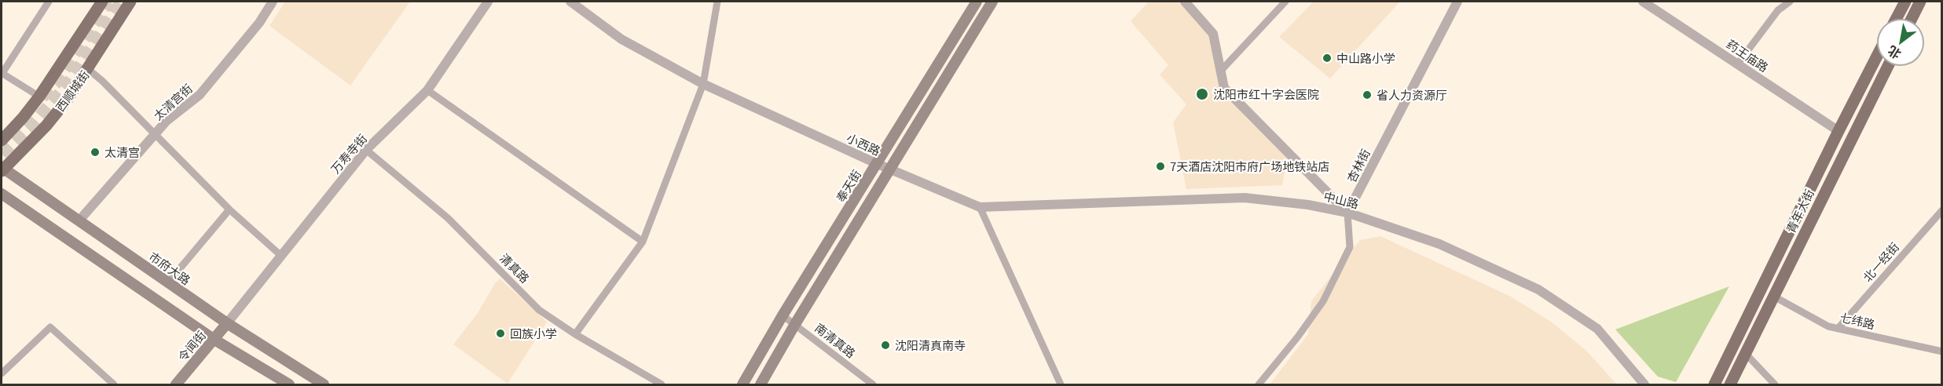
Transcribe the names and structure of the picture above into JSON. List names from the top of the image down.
{
  "streets": {
    "main road": [
      "西顺城街",
      "奉天街",
      "青年大街",
      "市府大路",
      "令闻街"
    ],
    "street": [
      "药王庙路",
      "太清宫街",
      "小西路",
      "万寿寺街",
      "杏林街",
      "中山路",
      "北一经街",
      "清真路",
      "七纬路",
      "南清真路"
    ]
  },
  "crossings": [
    ["药王庙路", "青年大街"],
    ["西顺城街", "市府大路"],
    ["小西路", "奉天街"],
    ["小西路", "中山路"],
    ["万寿寺街", "市府大路"],
    ["万寿寺街", "清真路"],
    ["万寿寺街", "令闻街"],
    ["杏林街", "中山路"],
    ["奉天街", "南清真路"],
    ["青年大街", "七纬路"],
    ["北一经街", "七纬路"],
    ["市府大路", "令闻街"]
  ],
  "places": [
    "中山路小学",
    "沈阳市红十字会医院",
    "省人力资源厅",
    "太清宫",
    "7天酒店沈阳市府广场地铁站店",
    "回族小学",
    "沈阳清真南寺"
  ],
  "north": "bottom left"
}
